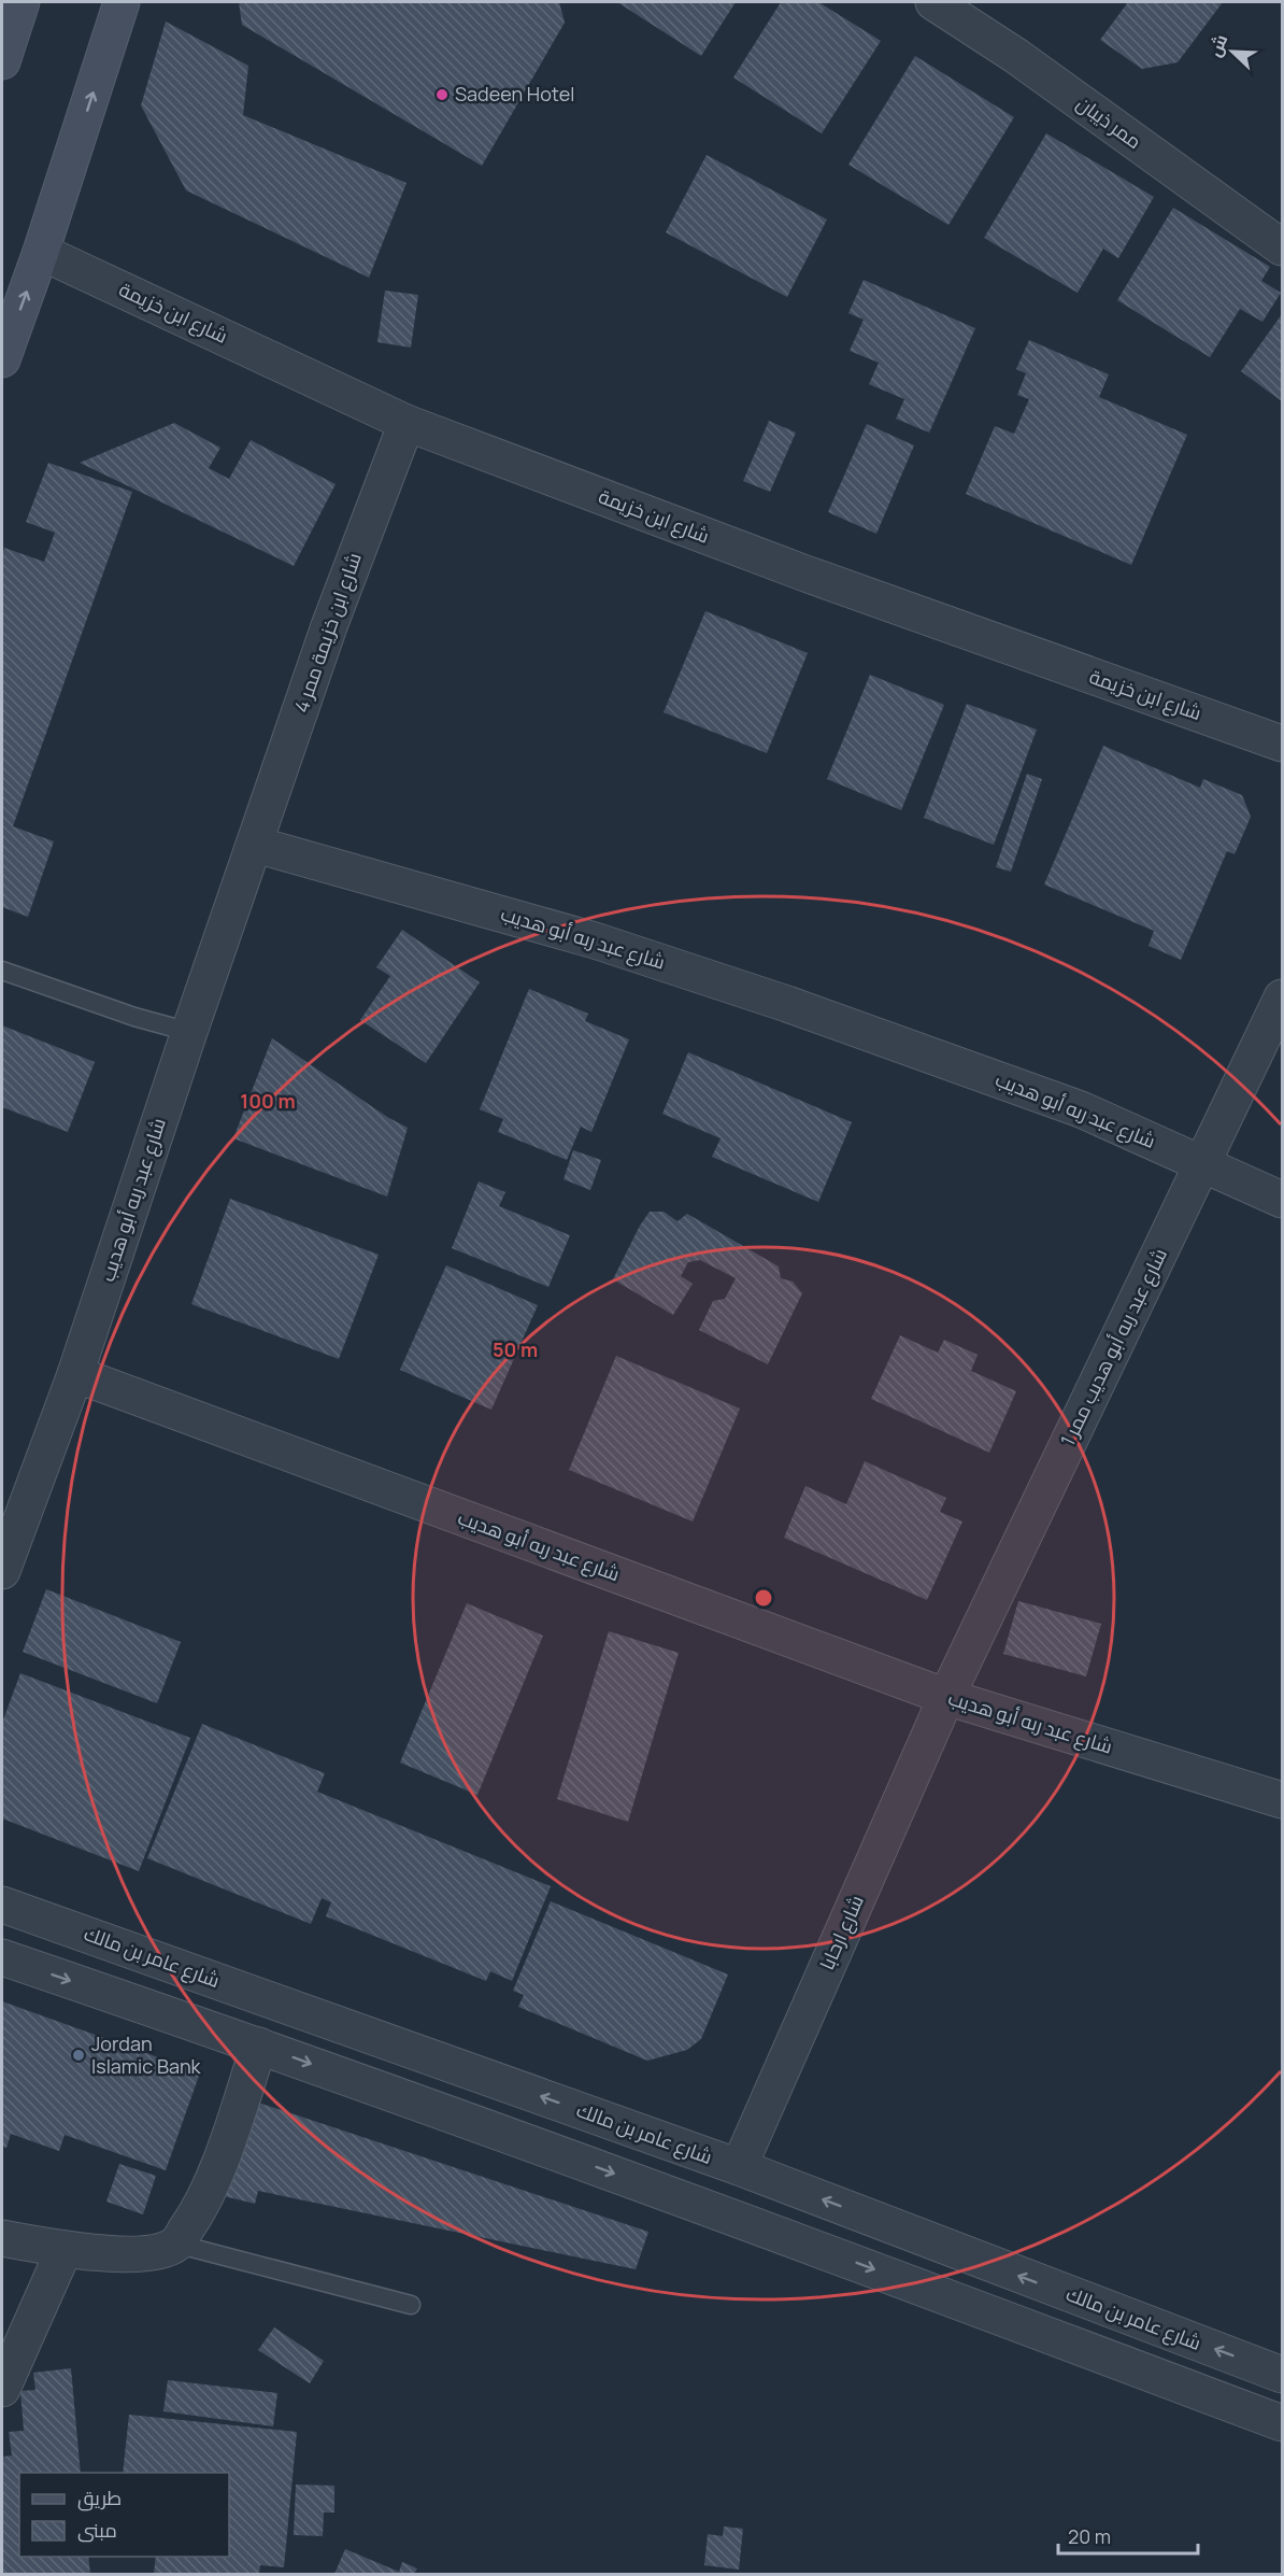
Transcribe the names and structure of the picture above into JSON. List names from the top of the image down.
{
  "streets": {
    "street": [
      "ممر ذيبان",
      "شارع ابن خزيمة",
      "شارع ابن خزيمة ممر 4",
      "شارع عبد ربه أبو هديب",
      "شارع عبد ربه أبو هديب ممر 1",
      "شارع ارحابا",
      "شارع عامر بن مالك"
    ]
  },
  "crossings": [
    ["شارع ابن خزيمة", "شارع ابن خزيمة ممر 4"],
    ["شارع ابن خزيمة ممر 4", "شارع عبد ربه أبو هديب"],
    ["شارع عبد ربه أبو هديب", "شارع عبد ربه أبو هديب ممر 1"],
    ["شارع عبد ربه أبو هديب", "شارع ارحابا"],
    ["شارع عبد ربه أبو هديب ممر 1", "شارع ارحابا"],
    ["شارع ارحابا", "شارع عامر بن مالك"]
  ],
  "places": ["Sadeen Hotel", "Jordan Islamic Bank"],
  "legend": ["طريق", "مبنى"],
  "scale_bar": "20 m",
  "north": "top left",
  "rings": ["100 m", "50 m"]
}
